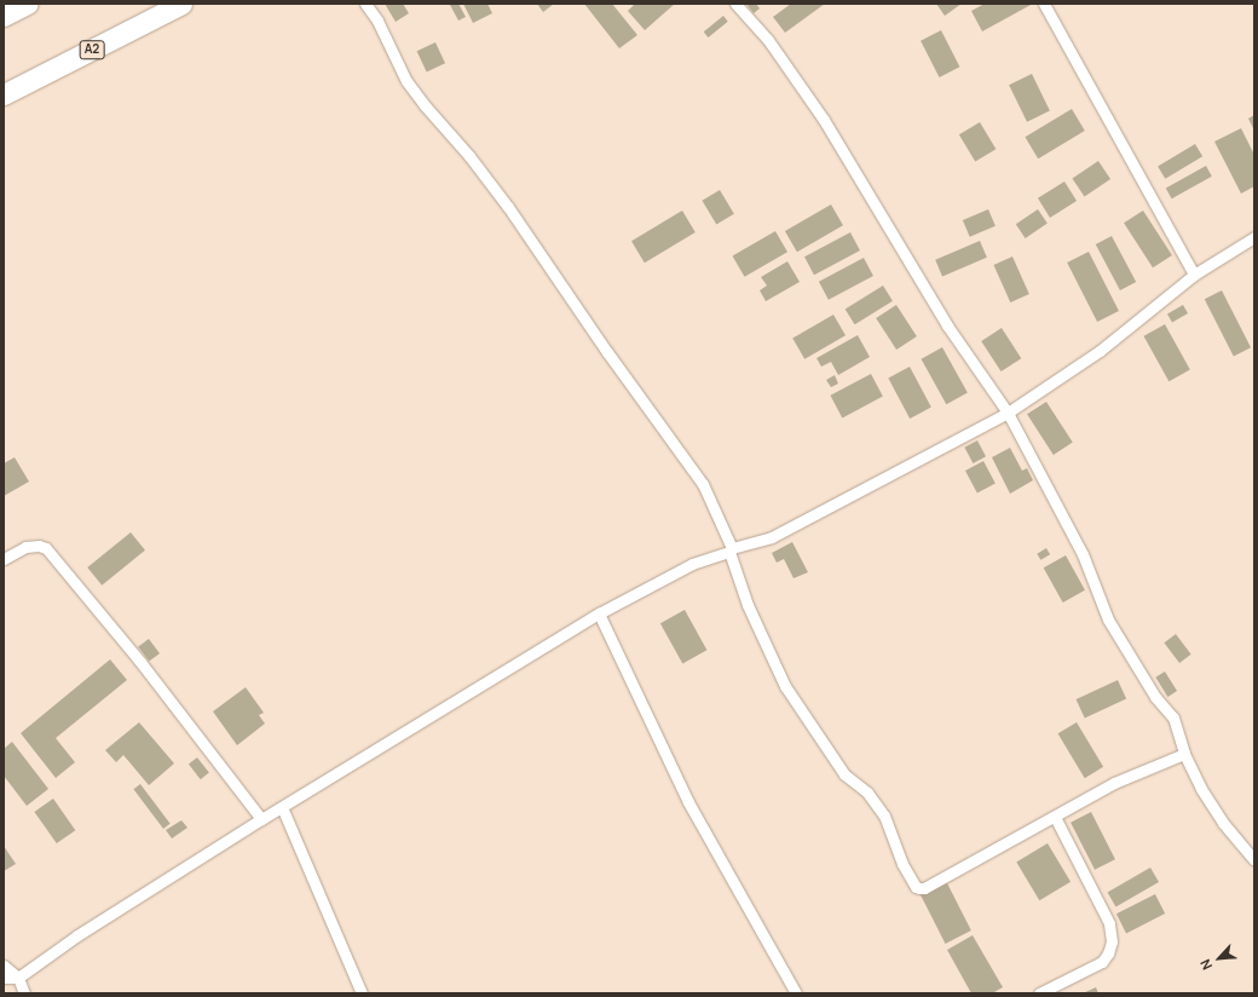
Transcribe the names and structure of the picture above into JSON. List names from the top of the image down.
{
  "streets": {
    "highway": ["A2"]
  },
  "north": "bottom left"
}
